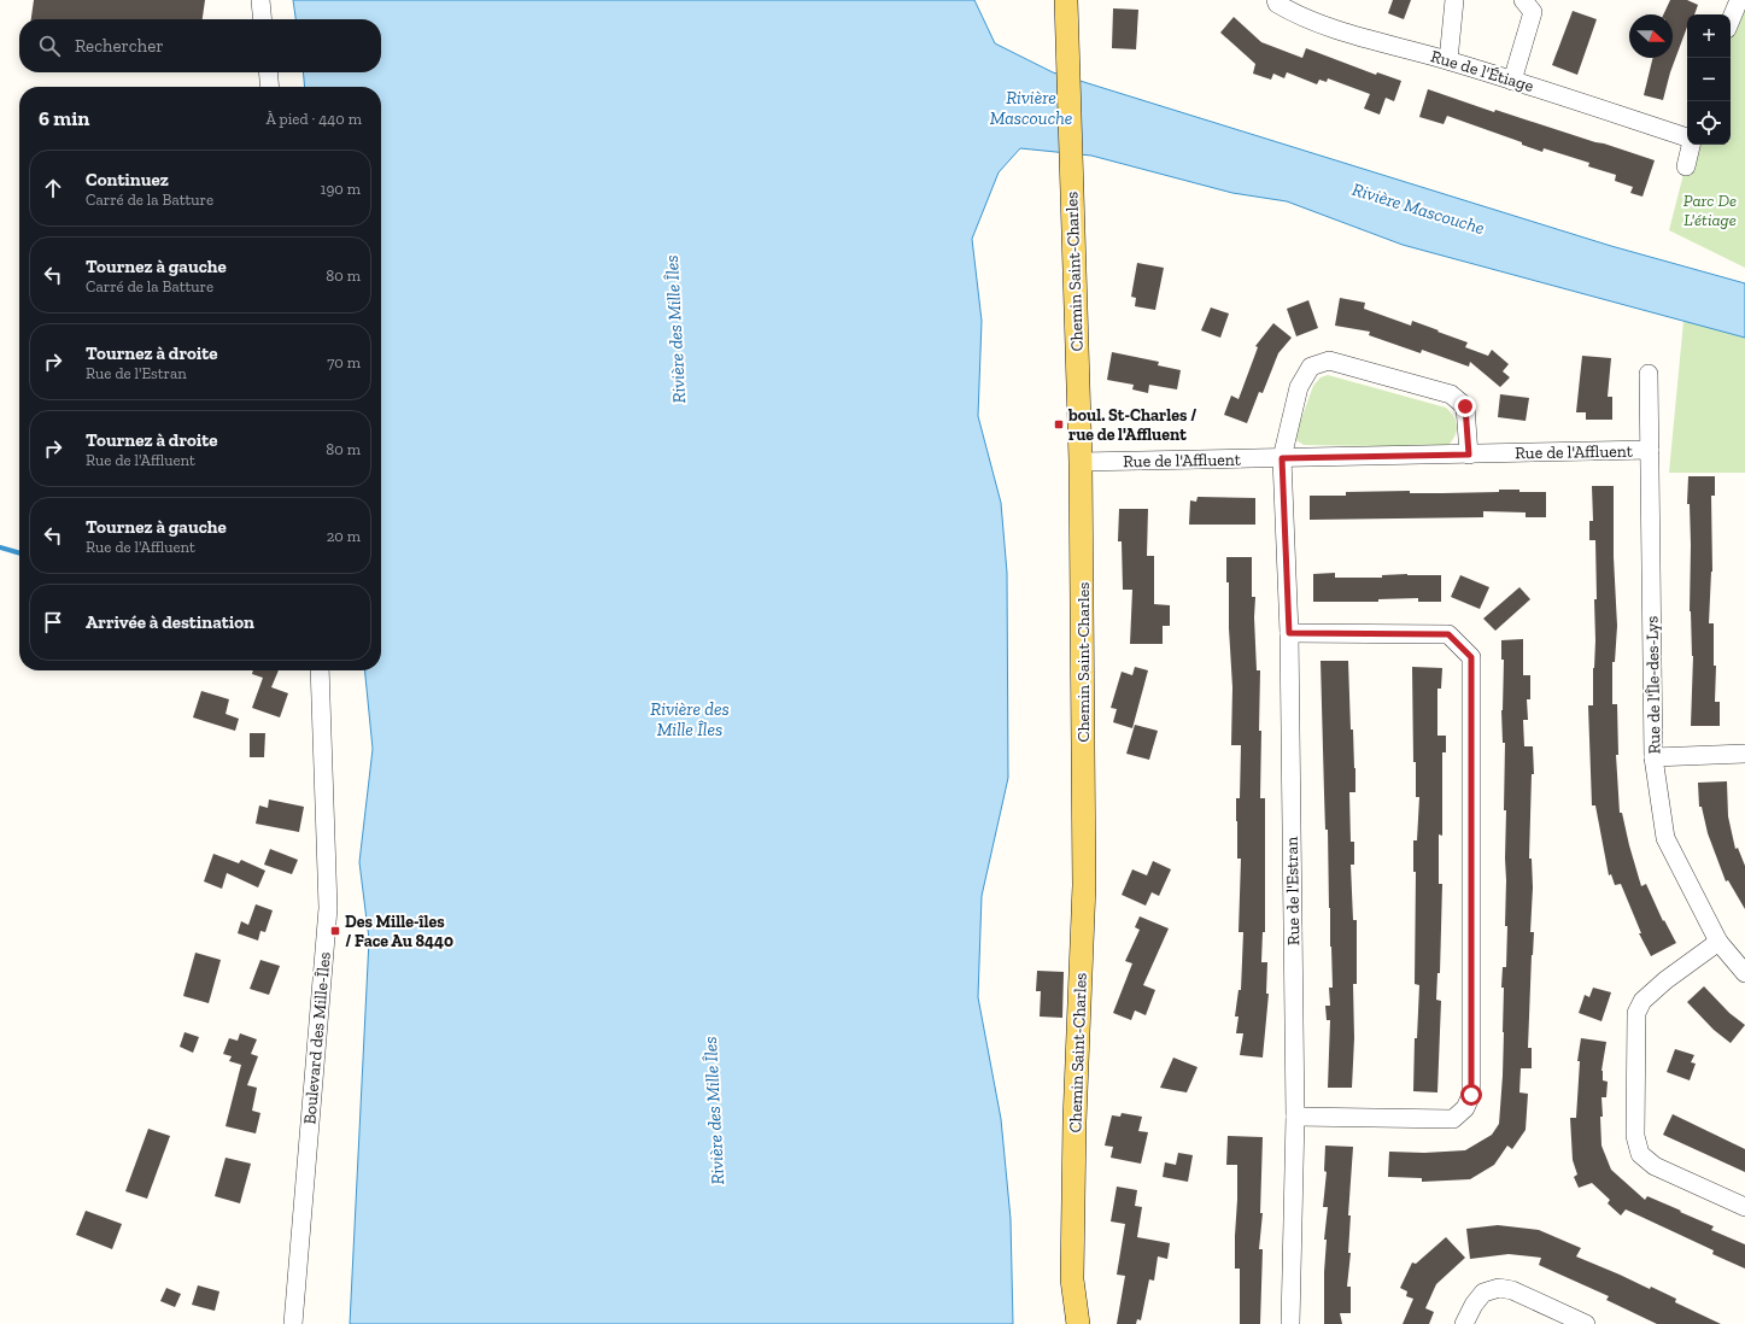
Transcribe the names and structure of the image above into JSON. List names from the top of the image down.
{
  "streets": {
    "main road": ["Chemin Saint-Charles"],
    "street": [
      "Rue de l'Étiage",
      "Rue de l'Affluent",
      "Rue de l'Île-des-Lys",
      "Rue de l'Estran",
      "Boulevard des Mille-Îles"
    ]
  },
  "crossings": [
    ["Chemin Saint-Charles", "Rue de l'Affluent"],
    ["Rue de l'Affluent", "Rue de l'Île-des-Lys"],
    ["Rue de l'Affluent", "Rue de l'Estran"]
  ],
  "water": ["Rivière Mascouche", "Rivière des Mille Îles"],
  "parks": ["Parc De L'étiage"],
  "places": {
    "transit": ["boul. St-Charles / rue de l'Affluent", "Des Mille-îles / Face Au 8440"]
  },
  "north": "right",
  "page": {
    "map_buttons": ["+", "−"],
    "search": "Rechercher",
    "heading": ["6 min", "À pied · 440 m"],
    "list": [
      ["Continuez", "Carré de la Batture", "190 m"],
      ["Tournez à gauche", "Carré de la Batture", "80 m"],
      ["Tournez à droite", "Rue de l'Estran", "70 m"],
      ["Tournez à droite", "Rue de l'Affluent", "80 m"],
      ["Tournez à gauche", "Rue de l'Affluent", "20 m"],
      "Arrivée à destination"
    ]
  }
}
